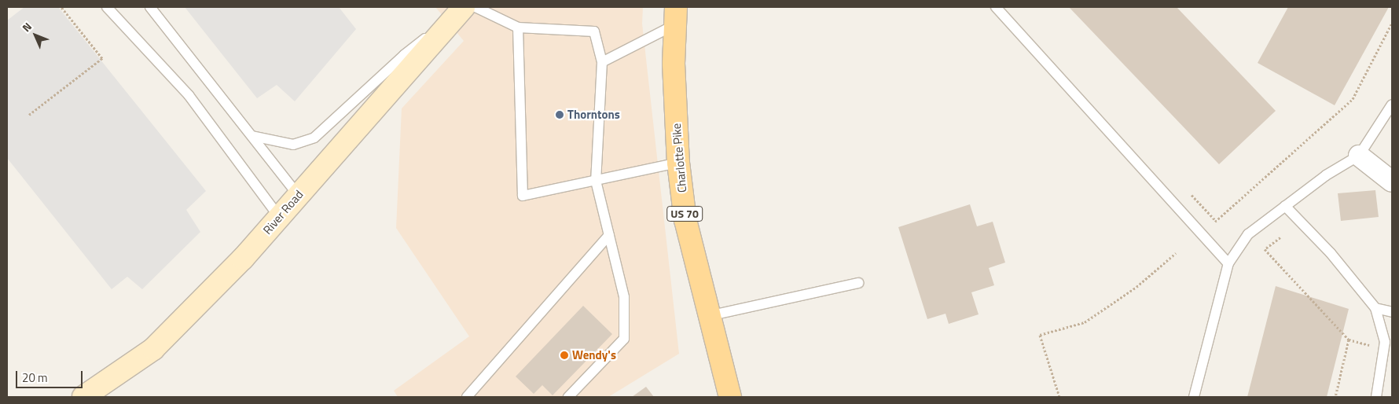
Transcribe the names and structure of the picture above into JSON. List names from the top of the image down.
{
  "streets": {
    "main road": ["Charlotte Pike", "River Road", "US 70"]
  },
  "places": ["Thorntons", "Wendy's"],
  "scale_bar": "20 m",
  "north": "top left"
}
